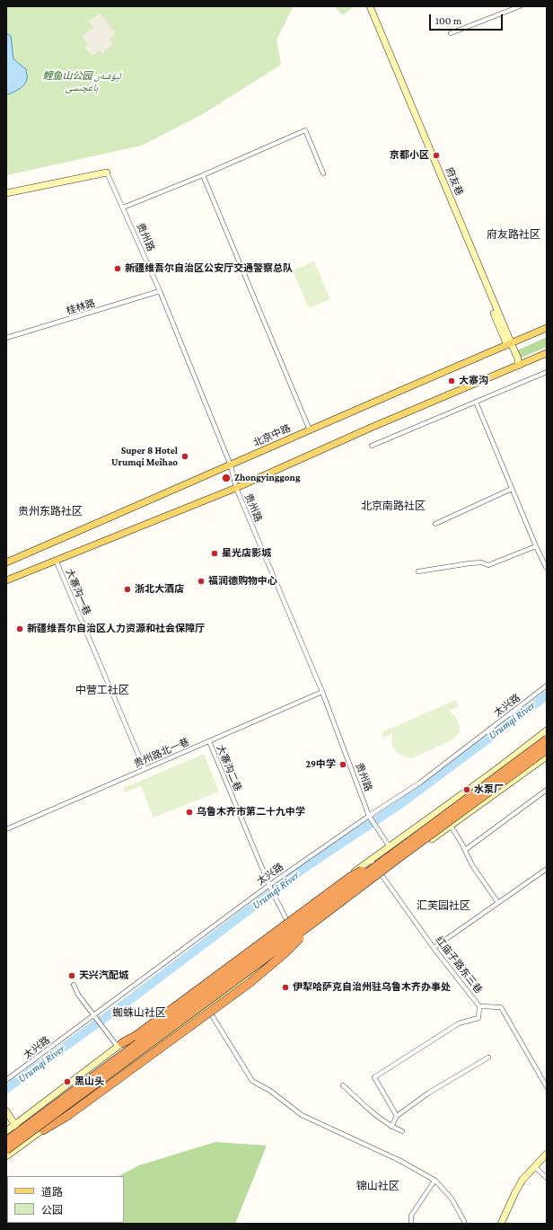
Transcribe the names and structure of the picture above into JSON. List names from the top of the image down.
{
  "streets": {
    "main road": ["府友巷", "北京中路"],
    "street": [
      "贵州路",
      "桂林路",
      "大寨沟一巷",
      "太兴路",
      "贵州路北一巷",
      "大寨沟二巷",
      "红庙子路东三巷"
    ]
  },
  "crossings": [
    ["府友巷", "北京中路"],
    ["贵州路", "桂林路"],
    ["贵州路", "北京中路"],
    ["贵州路", "太兴路"],
    ["贵州路", "贵州路北一巷"],
    ["大寨沟一巷", "贵州路北一巷"],
    ["太兴路", "大寨沟二巷"],
    ["贵州路北一巷", "大寨沟二巷"]
  ],
  "districts": [
    "府友路社区",
    "北京南路社区",
    "贵州东路社区",
    "中营工社区",
    "汇芙园社区",
    "蜘蛛山社区",
    "锦山社区"
  ],
  "water": ["Urumqi River"],
  "parks": ["鲤鱼山公园 ليۇشەن باغچىسى"],
  "places": [
    "京都小区",
    "新疆维吾尔自治区公安厅交通警察总队",
    "大寨沟",
    "Super 8 Hotel Urumqi Meihao",
    "Zhongyinggong",
    "星光店影城",
    "福润德购物中心",
    "浙北大酒店",
    "新疆维吾尔自治区人力资源和社会保障厅",
    "29中学",
    "水泵厂",
    "乌鲁木齐市第二十九中学",
    "天兴汽配城",
    "伊犁哈萨克自治州驻乌鲁木齐办事处",
    "黑山头"
  ],
  "legend": ["道路", "公园"],
  "scale_bar": "100 m"
}
